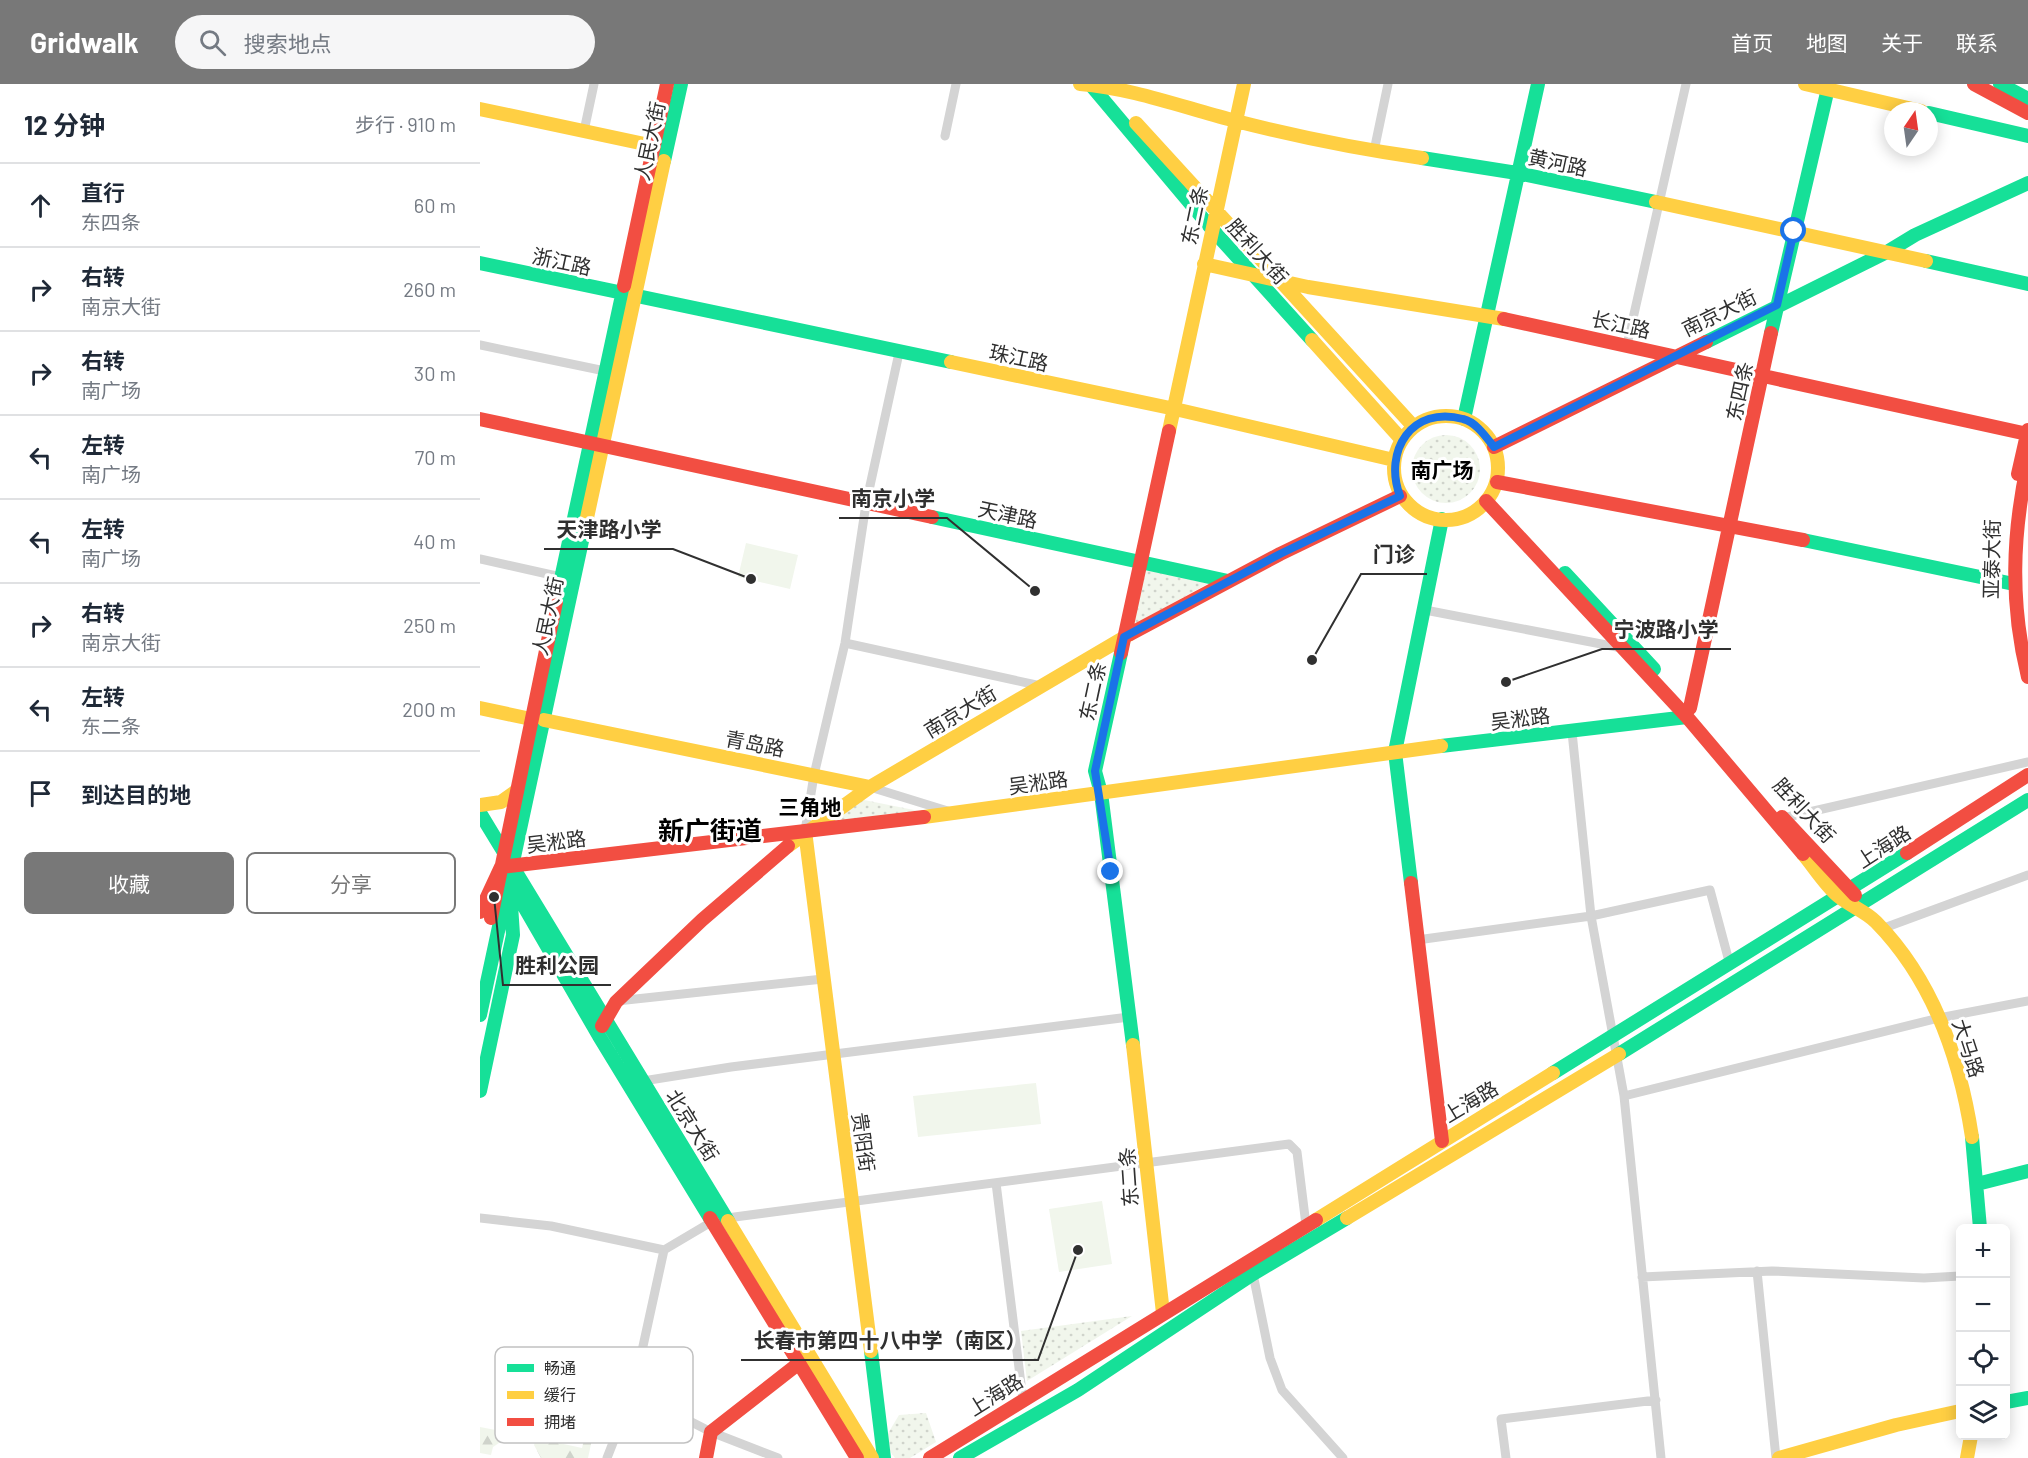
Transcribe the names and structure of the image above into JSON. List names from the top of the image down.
{
  "streets": {
    "main road": [
      "人民大街",
      "黄河路",
      "东二条",
      "胜利大街",
      "浙江路",
      "南京大街",
      "长江路",
      "珠江路",
      "东四条",
      "天津路",
      "亚泰大街",
      "吴淞路",
      "青岛路",
      "上海路",
      "大马路",
      "北京大街",
      "贵阳街"
    ]
  },
  "crossings": [
    ["人民大街", "浙江路"],
    ["人民大街", "珠江路"],
    ["人民大街", "天津路"],
    ["人民大街", "吴淞路"],
    ["人民大街", "青岛路"],
    ["人民大街", "北京大街"],
    ["黄河路", "东二条"],
    ["黄河路", "胜利大街"],
    ["黄河路", "南京大街"],
    ["黄河路", "东四条"],
    ["东二条", "胜利大街"],
    ["东二条", "南京大街"],
    ["东二条", "长江路"],
    ["东二条", "珠江路"],
    ["东二条", "天津路"],
    ["东二条", "吴淞路"],
    ["东二条", "上海路"],
    ["胜利大街", "南京大街"],
    ["胜利大街", "长江路"],
    ["胜利大街", "珠江路"],
    ["胜利大街", "东四条"],
    ["胜利大街", "吴淞路"],
    ["胜利大街", "上海路"],
    ["胜利大街", "大马路"],
    ["浙江路", "珠江路"],
    ["南京大街", "长江路"],
    ["南京大街", "珠江路"],
    ["南京大街", "东四条"],
    ["南京大街", "天津路"],
    ["南京大街", "吴淞路"],
    ["南京大街", "青岛路"],
    ["南京大街", "北京大街"],
    ["南京大街", "贵阳街"],
    ["长江路", "东四条"],
    ["长江路", "亚泰大街"],
    ["东四条", "吴淞路"],
    ["吴淞路", "青岛路"],
    ["吴淞路", "北京大街"],
    ["吴淞路", "贵阳街"],
    ["上海路", "大马路"]
  ],
  "districts": ["南广场", "三角地", "新广街道"],
  "places": [
    "天津路小学",
    "南京小学",
    "门诊",
    "宁波路小学",
    "胜利公园",
    "长春市第四十八中学（南区）"
  ],
  "legend": ["畅通", "缓行", "拥堵"],
  "north": "top",
  "page": {
    "header": "Gridwalk",
    "search": "搜索地点",
    "nav": [
      "首页",
      "地图",
      "关于",
      "联系"
    ],
    "heading": ["12 分钟", "步行 · 910 m"],
    "list": [
      ["直行", "东四条", "60 m"],
      ["右转", "南京大街", "260 m"],
      ["右转", "南广场", "30 m"],
      ["左转", "南广场", "70 m"],
      ["左转", "南广场", "40 m"],
      ["右转", "南京大街", "250 m"],
      ["左转", "东二条", "200 m"],
      "到达目的地"
    ],
    "buttons": ["收藏", "分享"],
    "map_buttons": ["+", "−"]
  }
}
